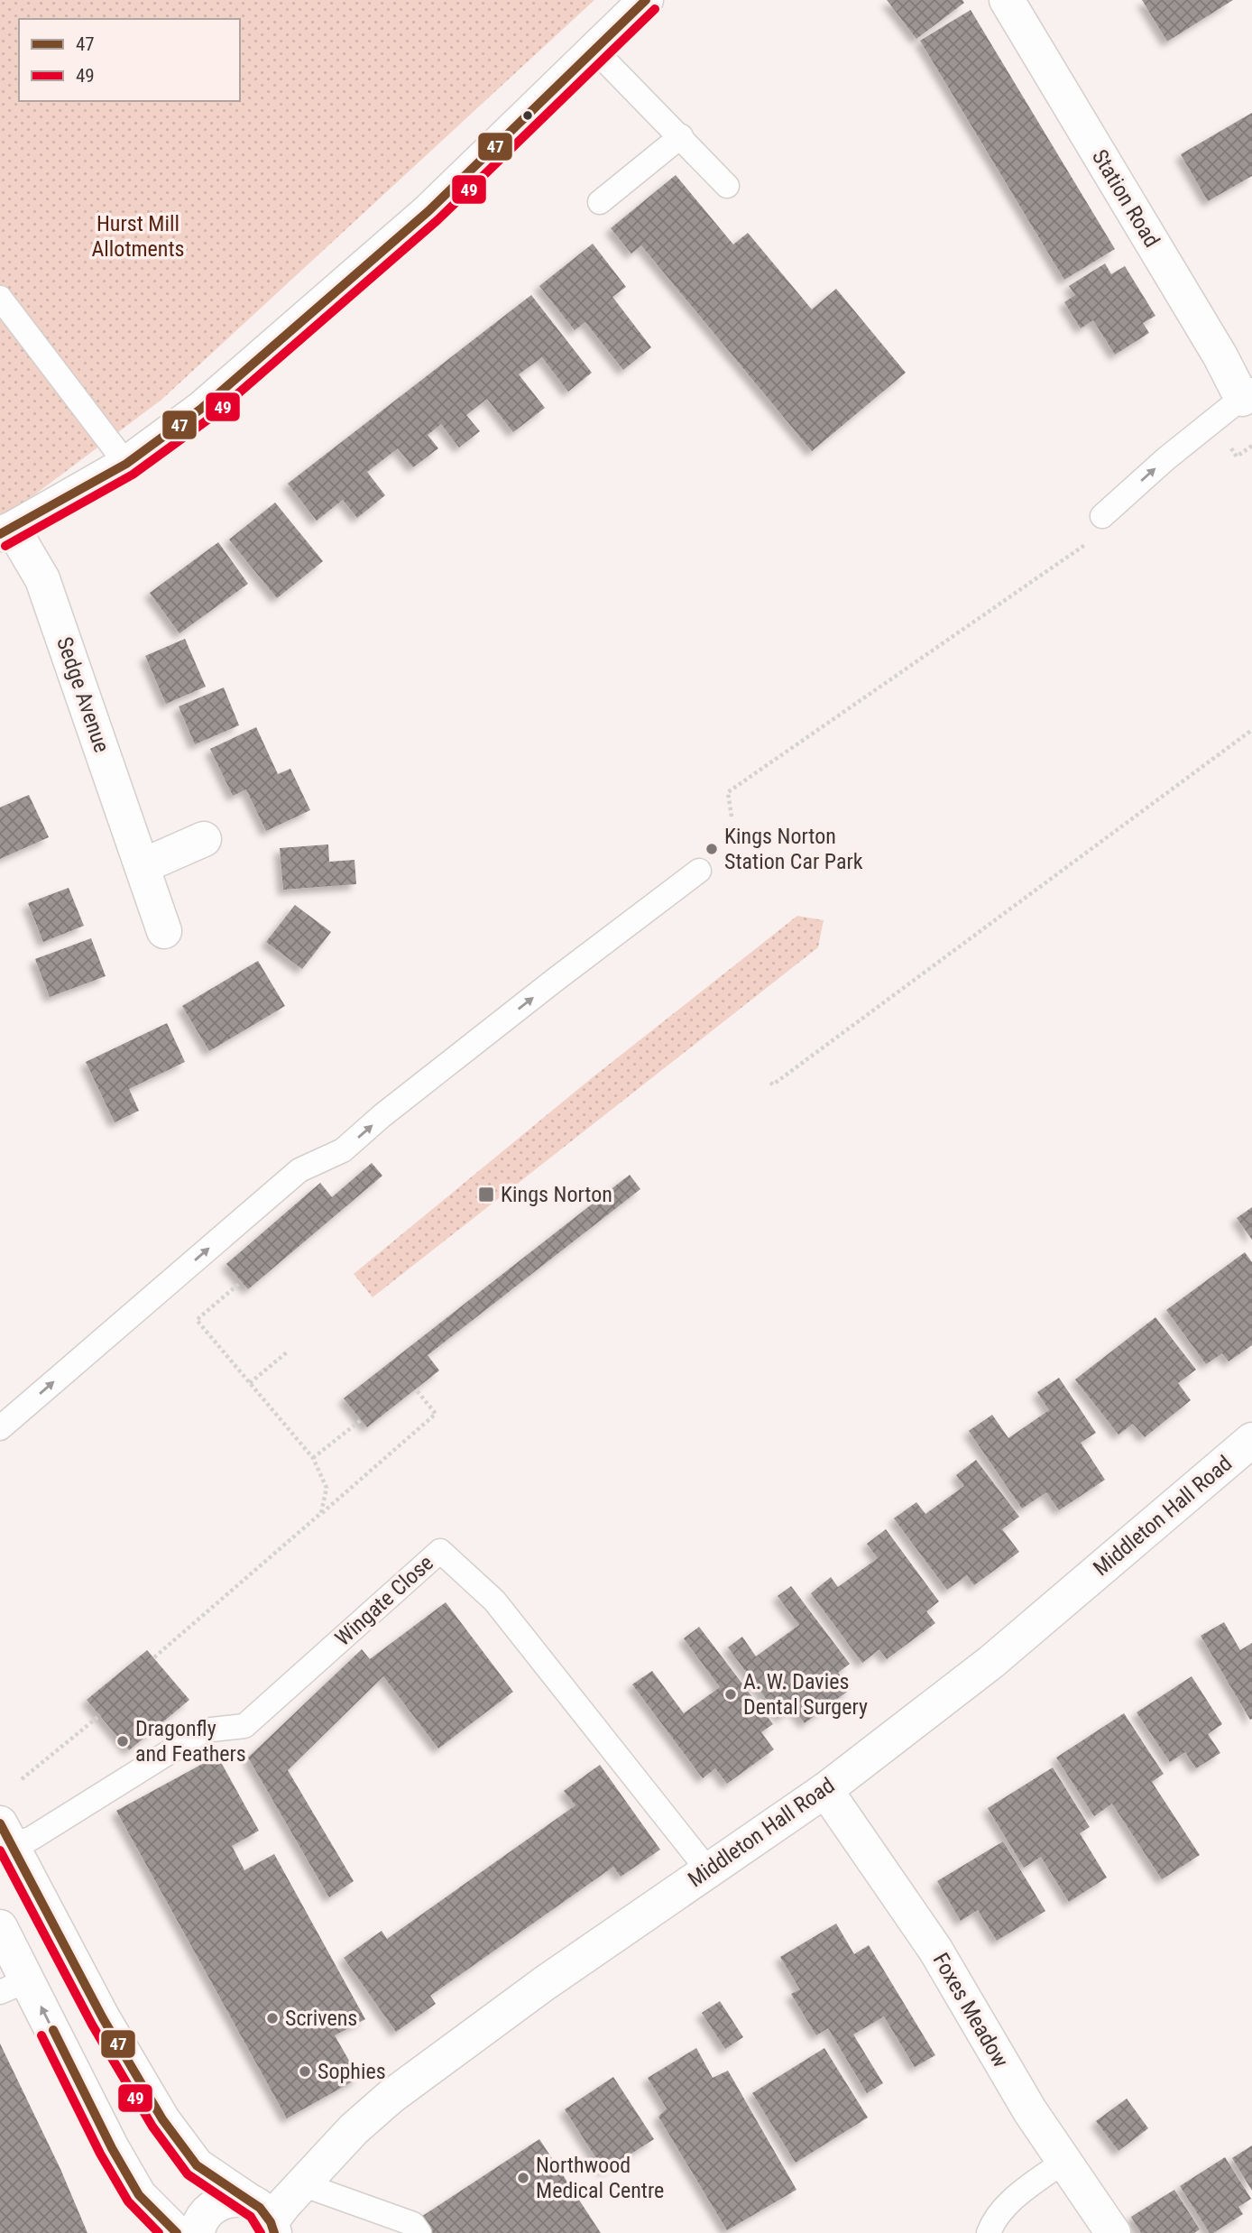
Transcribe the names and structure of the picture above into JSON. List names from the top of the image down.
{
  "streets": {
    "main road": [
      "Station Road",
      "Sedge Avenue",
      "Middleton Hall Road",
      "Foxes Meadow"
    ],
    "lane": ["Wingate Close"]
  },
  "crossings": [
    ["Middleton Hall Road", "Wingate Close"],
    ["Middleton Hall Road", "Foxes Meadow"]
  ],
  "parks": ["Hurst Mill Allotments"],
  "places": {
    "other": [
      "Kings Norton Station Car Park",
      "A. W. Davies Dental Surgery",
      "Dragonfly and Feathers",
      "Scrivens",
      "Sophies",
      "Northwood Medical Centre"
    ],
    "transit": ["Kings Norton"]
  },
  "lines": ["transit line 47", "transit line 49"],
  "legend": ["47", "49"]
}
